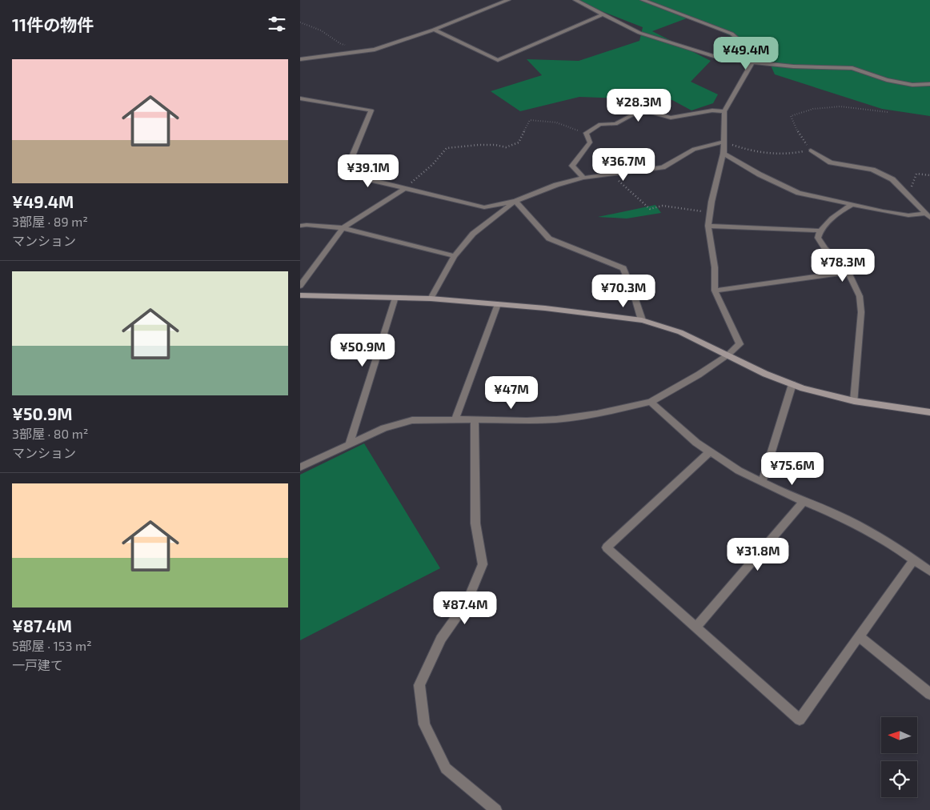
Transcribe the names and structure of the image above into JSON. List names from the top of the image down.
{
  "north": "left",
  "page": {
    "heading": "11件の物件",
    "price": [
      "¥49.4M",
      "¥28.3M",
      "¥36.7M",
      "¥39.1M",
      "¥78.3M",
      "¥70.3M",
      "¥50.9M",
      "¥47M",
      "¥75.6M",
      "¥31.8M",
      "¥87.4M"
    ],
    "list": [
      {
        "name": "¥49.4M",
        "note": "3部屋 · 89 m² · マンション"
      },
      {
        "name": "¥50.9M",
        "note": "3部屋 · 80 m² · マンション"
      },
      {
        "name": "¥87.4M",
        "note": "5部屋 · 153 m² · 一戸建て"
      }
    ]
  }
}
